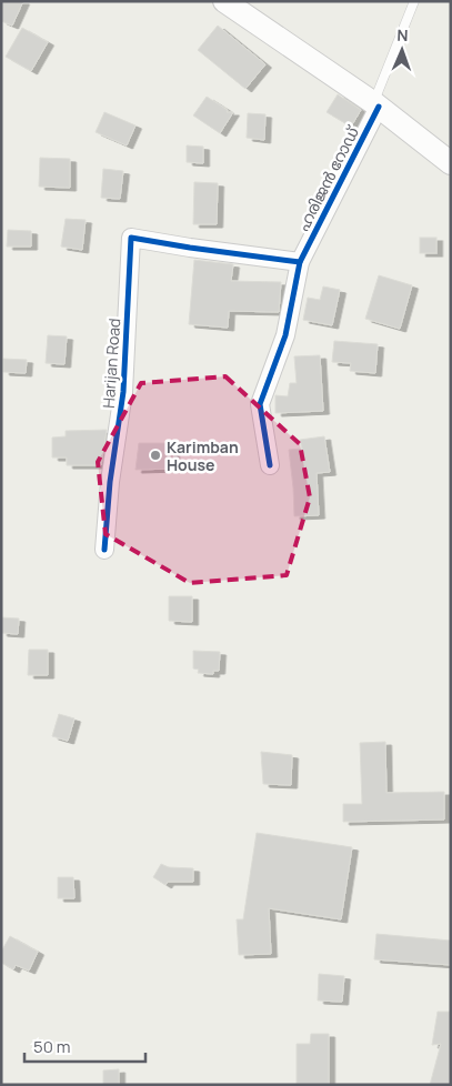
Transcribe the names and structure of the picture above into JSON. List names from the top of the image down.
{
  "streets": {
    "street": ["ഹരിജൻ റോഡ്", "Harijan Road"]
  },
  "crossings": [
    ["ഹരിജൻ റോഡ്", "Harijan Road"]
  ],
  "places": ["Karimban House"],
  "scale_bar": "50 m",
  "north": "top"
}
